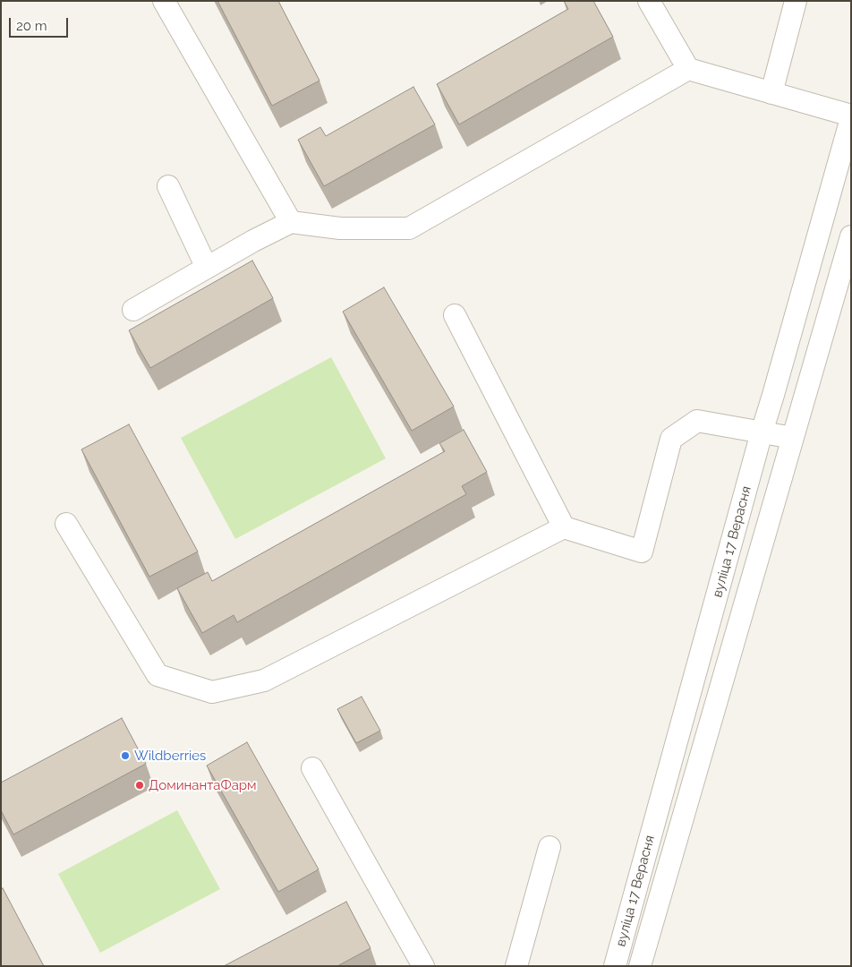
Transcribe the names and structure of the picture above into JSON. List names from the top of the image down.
{
  "streets": {
    "street": ["вуліца 17 Верасня"]
  },
  "places": ["Wildberries", "ДоминантаФарм"],
  "scale_bar": "20 m"
}
